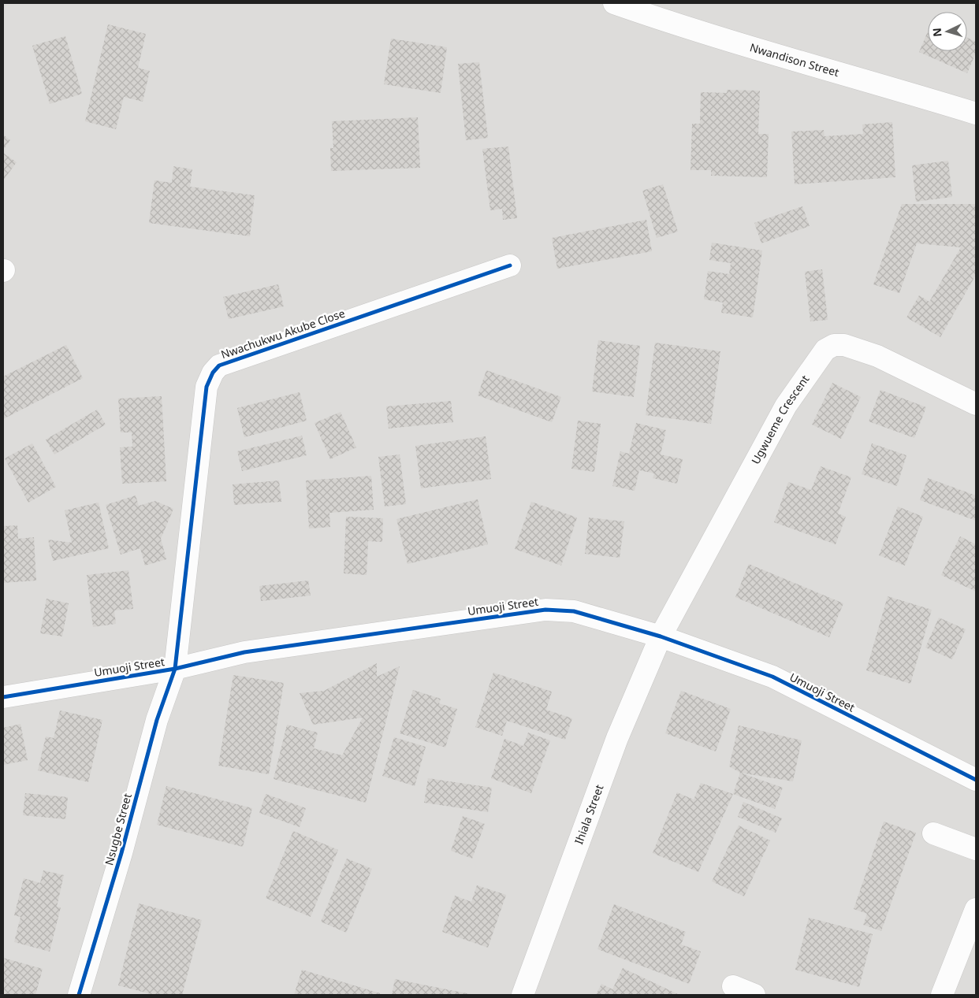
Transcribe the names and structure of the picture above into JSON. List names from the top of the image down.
{
  "streets": {
    "street": [
      "Nwandison Street",
      "Nwachukwu Akube Close",
      "Ugwueme Crescent",
      "Umuoji Street",
      "Ihiala Street",
      "Nsugbe Street"
    ]
  },
  "crossings": [
    ["Nwachukwu Akube Close", "Umuoji Street"],
    ["Nwachukwu Akube Close", "Nsugbe Street"],
    ["Ugwueme Crescent", "Umuoji Street"],
    ["Ugwueme Crescent", "Ihiala Street"],
    ["Umuoji Street", "Ihiala Street"],
    ["Umuoji Street", "Nsugbe Street"]
  ],
  "north": "left"
}
